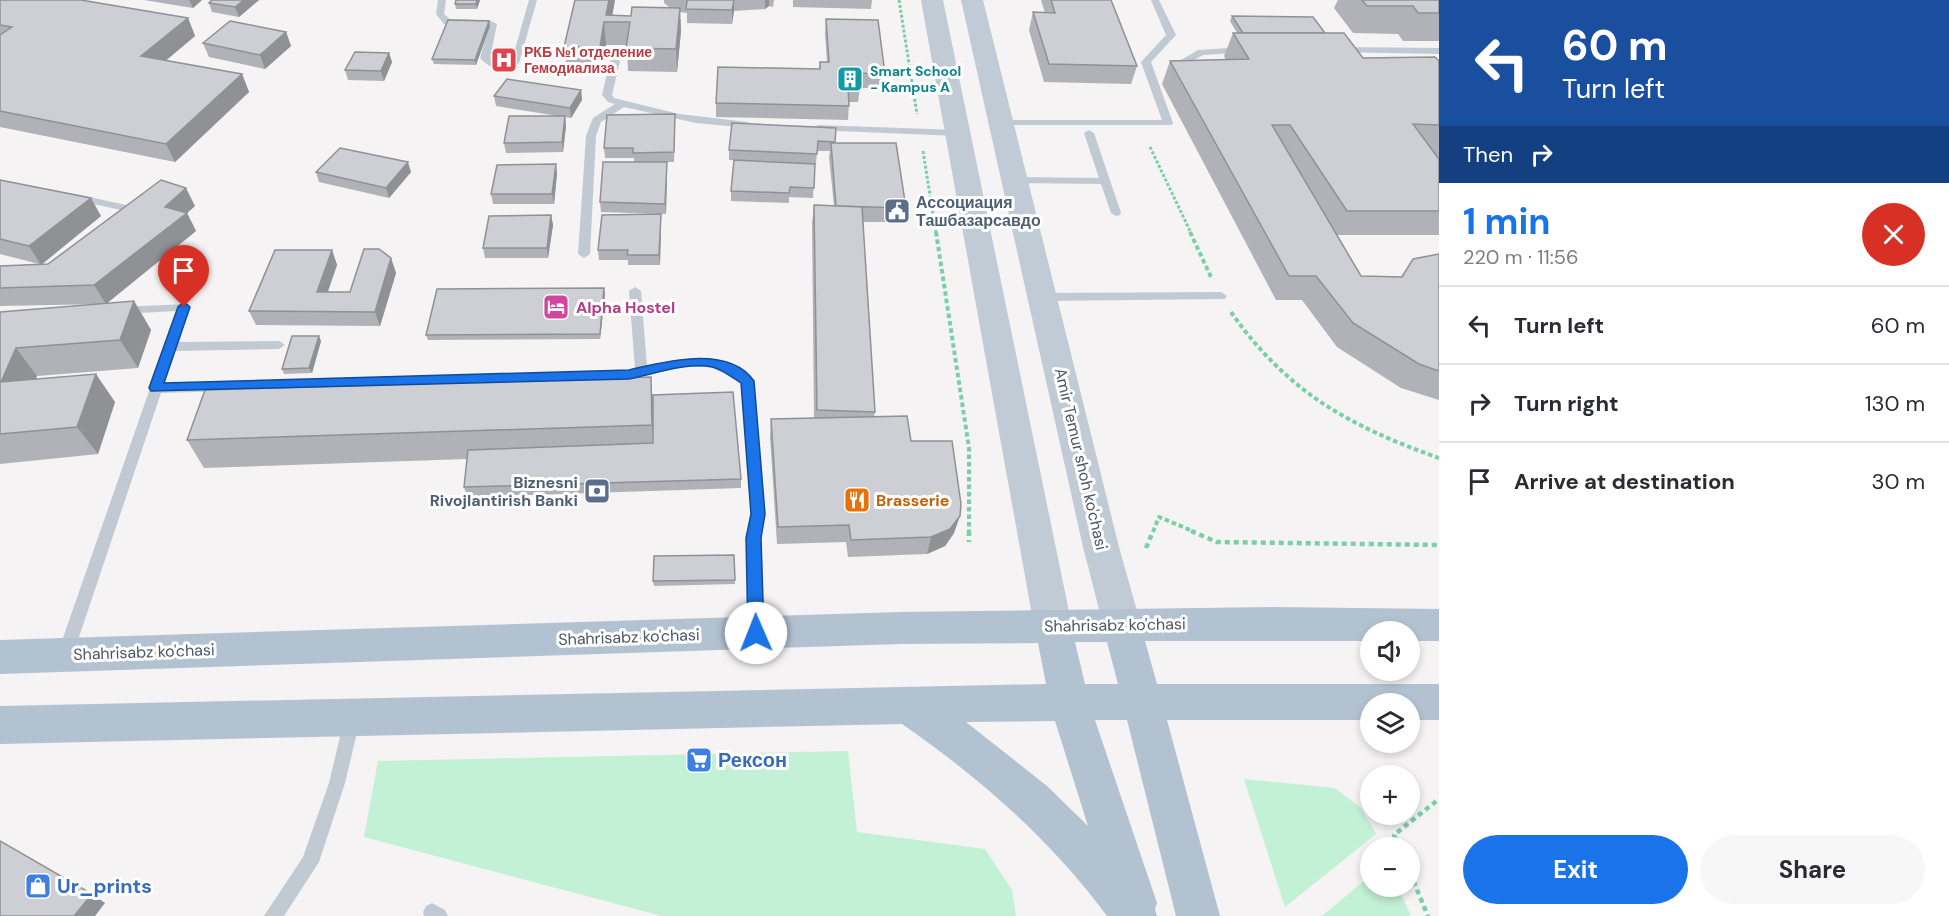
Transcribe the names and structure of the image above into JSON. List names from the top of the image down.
{
  "streets": {
    "main road": ["Amir Temur shoh ko'chasi", "Shahrisabz ko'chasi"]
  },
  "crossings": [
    ["Amir Temur shoh ko'chasi", "Shahrisabz ko'chasi"]
  ],
  "places": {
    "hospital": ["РКБ №1 отделение Гемодиализа"],
    "building": ["Smart School - Kampus A"],
    "public building": ["Ассоциация Ташбазарсавдо"],
    "hotel": ["Alpha Hostel"],
    "bank": ["Biznesni Rivojlantirish Banki"],
    "restaurant": ["Brasserie"],
    "supermarket": ["Рексон"],
    "shop": ["Ur_prints"]
  },
  "page": {
    "turn": ["60 m", "Turn left"],
    "then": "Then",
    "heading": ["1 min", "220 m · 11:56"],
    "list": [
      {
        "name": "Turn left",
        "value": "60 m"
      },
      {
        "name": "Turn right",
        "value": "130 m"
      },
      {
        "name": "Arrive at destination",
        "value": "30 m"
      }
    ],
    "map_buttons": ["+", "−"],
    "buttons": ["Exit", "Share"]
  }
}
